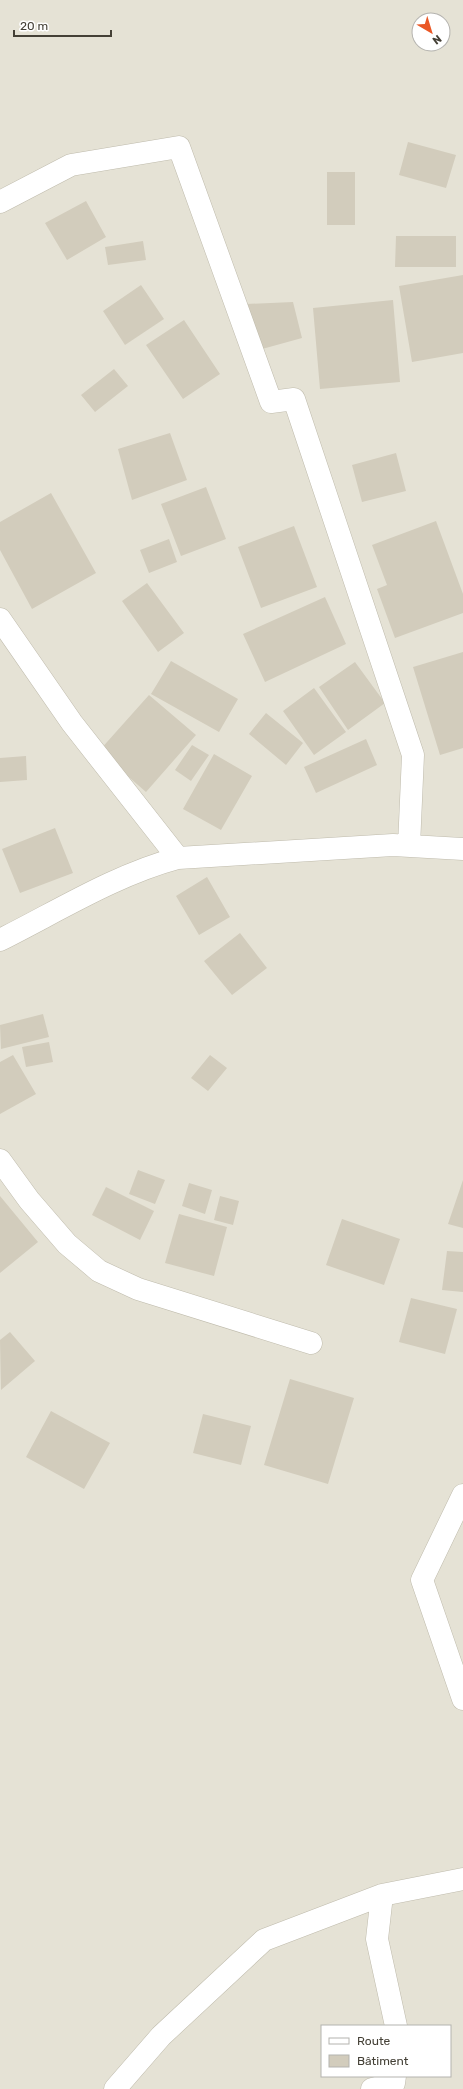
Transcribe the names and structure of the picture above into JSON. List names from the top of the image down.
{
  "legend": ["Route", "Bâtiment"],
  "scale_bar": "20 m",
  "north": "bottom right"
}
